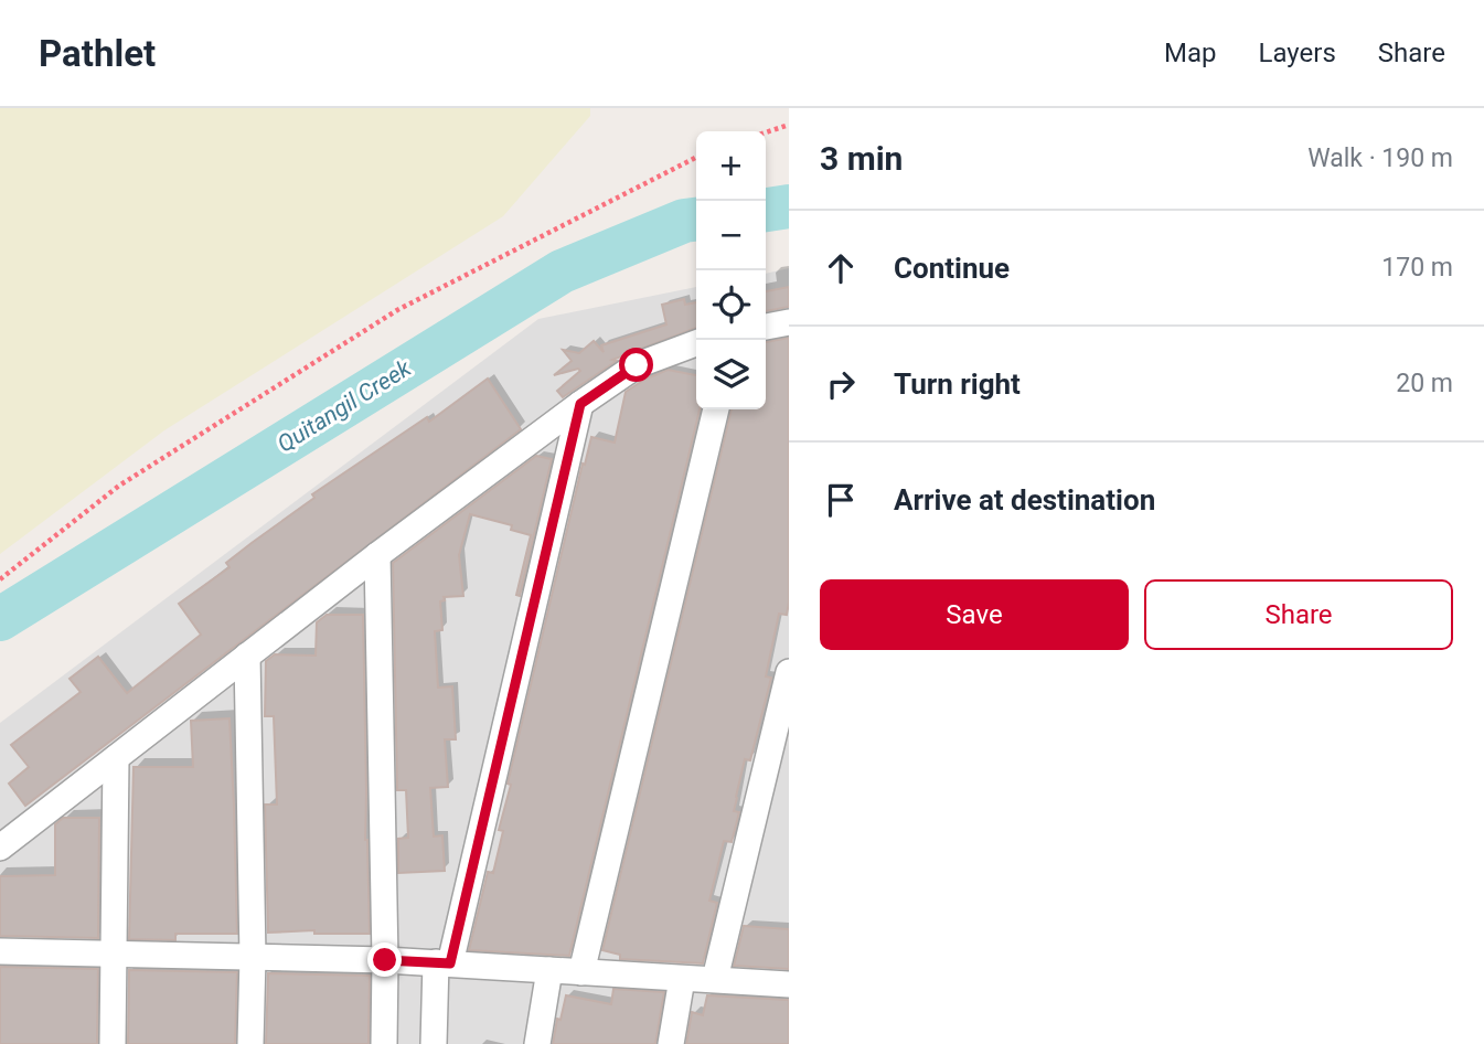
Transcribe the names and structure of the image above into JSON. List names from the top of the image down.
{
  "water": ["Quitangil Creek"],
  "page": {
    "header": "Pathlet",
    "nav": ["Map", "Layers", "Share"],
    "heading": ["3 min", "Walk · 190 m"],
    "map_buttons": ["+", "−"],
    "list": [
      ["Continue", "170 m"],
      ["Turn right", "20 m"],
      "Arrive at destination"
    ],
    "buttons": ["Save", "Share"]
  }
}
